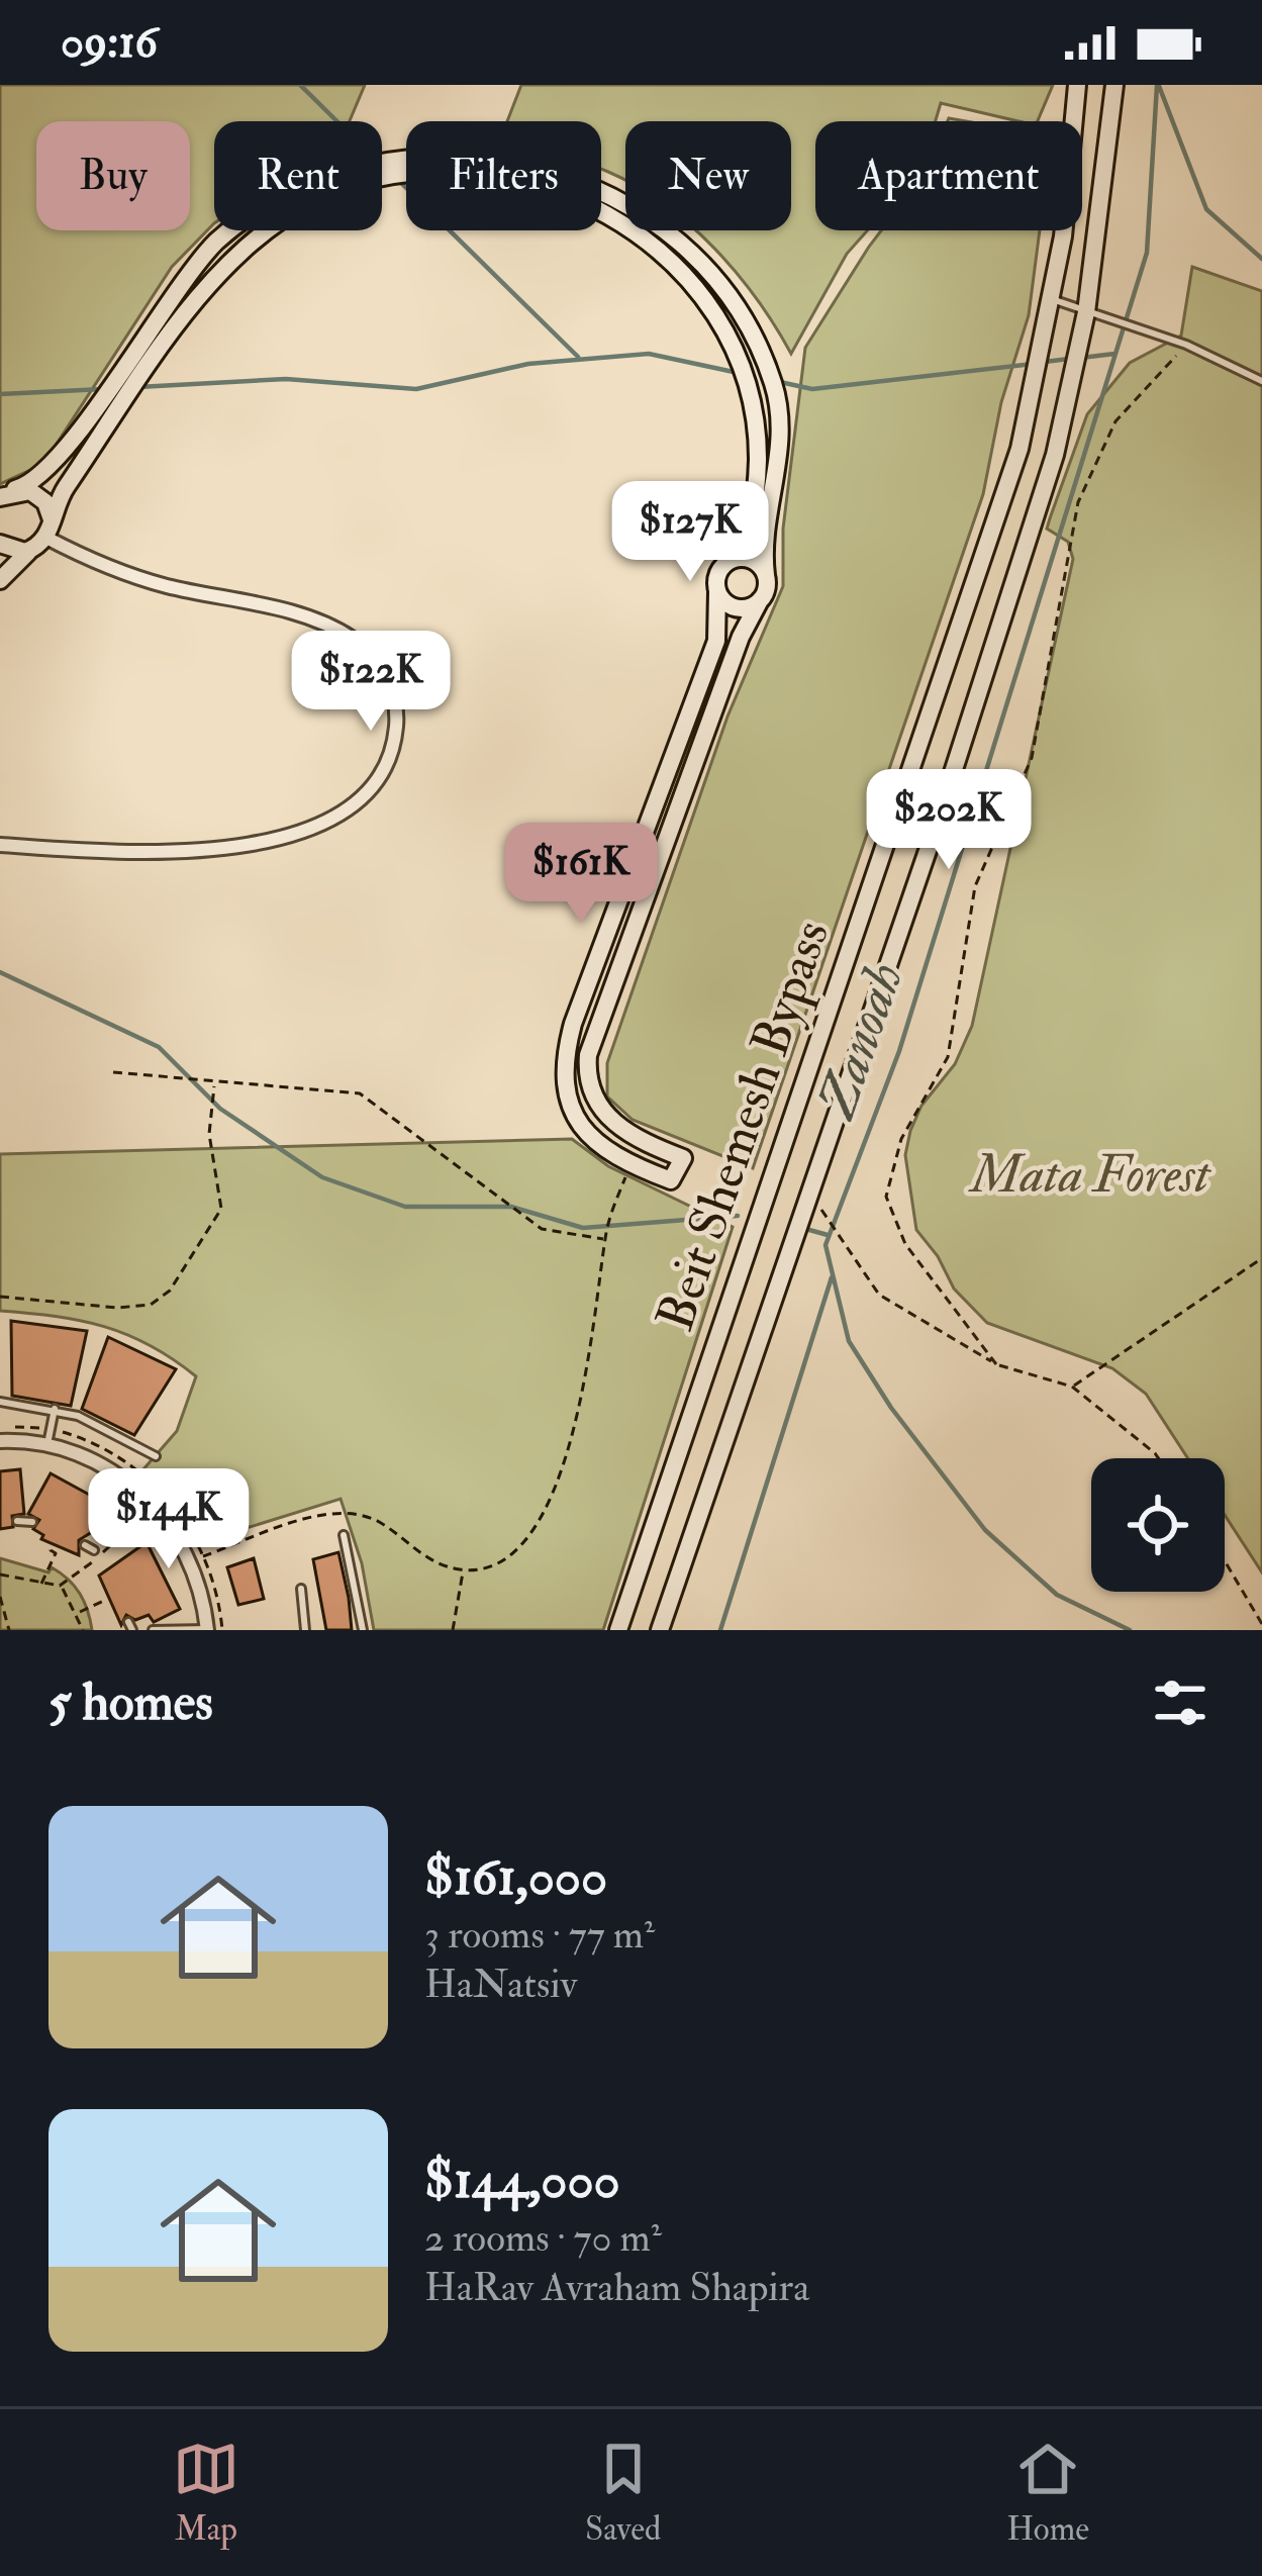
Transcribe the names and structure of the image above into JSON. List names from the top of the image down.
{
  "streets": {
    "street": ["Beit Shemesh Bypass"]
  },
  "water": ["Zanoah"],
  "parks": ["Mata Forest"],
  "page": {
    "status": "09:16",
    "chip": [
      "Buy",
      "Rent",
      "Filters",
      "New",
      "Apartment"
    ],
    "price": [
      "$127K",
      "$122K",
      "$202K",
      "$161K",
      "$144K"
    ],
    "heading": "5 homes",
    "list": [
      {
        "name": "$161,000",
        "note": "3 rooms · 77 m² · HaNatsiv"
      },
      {
        "name": "$144,000",
        "note": "2 rooms · 70 m² · HaRav Avraham Shapira"
      }
    ],
    "tabs": ["Map", "Saved", "Home"]
  }
}
